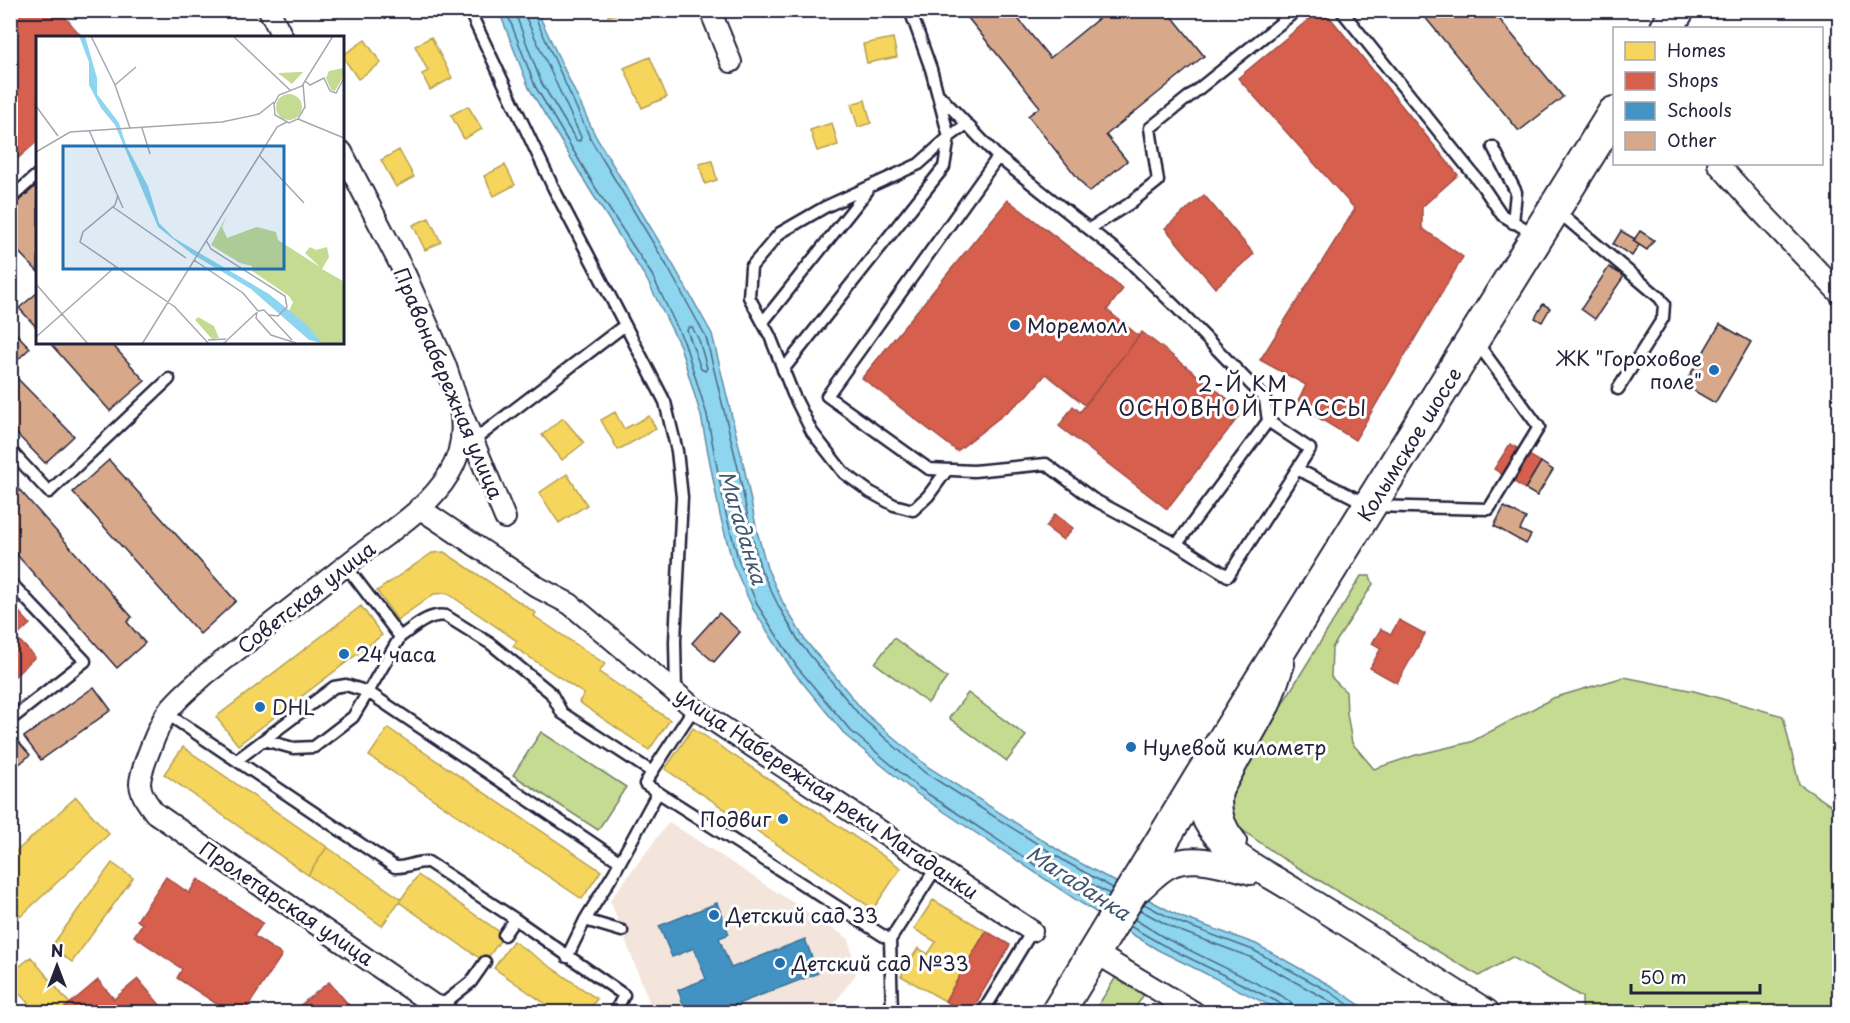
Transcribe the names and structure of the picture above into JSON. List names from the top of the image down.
{
  "streets": {
    "main road": ["Колымское шоссе"],
    "street": [
      "Правонабережная улица",
      "Советская улица",
      "улица Набережная реки Магаданки",
      "Пролетарская улица"
    ]
  },
  "crossings": [
    ["Правонабережная улица", "Советская улица"],
    ["Советская улица", "улица Набережная реки Магаданки"],
    ["Советская улица", "Пролетарская улица"]
  ],
  "districts": ["2-Й КМ ОСНОВНОЙ ТРАССЫ"],
  "water": ["Магаданка"],
  "places": [
    "Моремолл",
    "ЖК \"Гороховое поле\"",
    "24 часа",
    "DHL",
    "Нулевой километр",
    "Подвиг",
    "Детский сад 33",
    "Детский сад №33"
  ],
  "legend": [
    "Homes",
    "Shops",
    "Schools",
    "Other"
  ],
  "scale_bar": "50 m",
  "north": "top"
}
